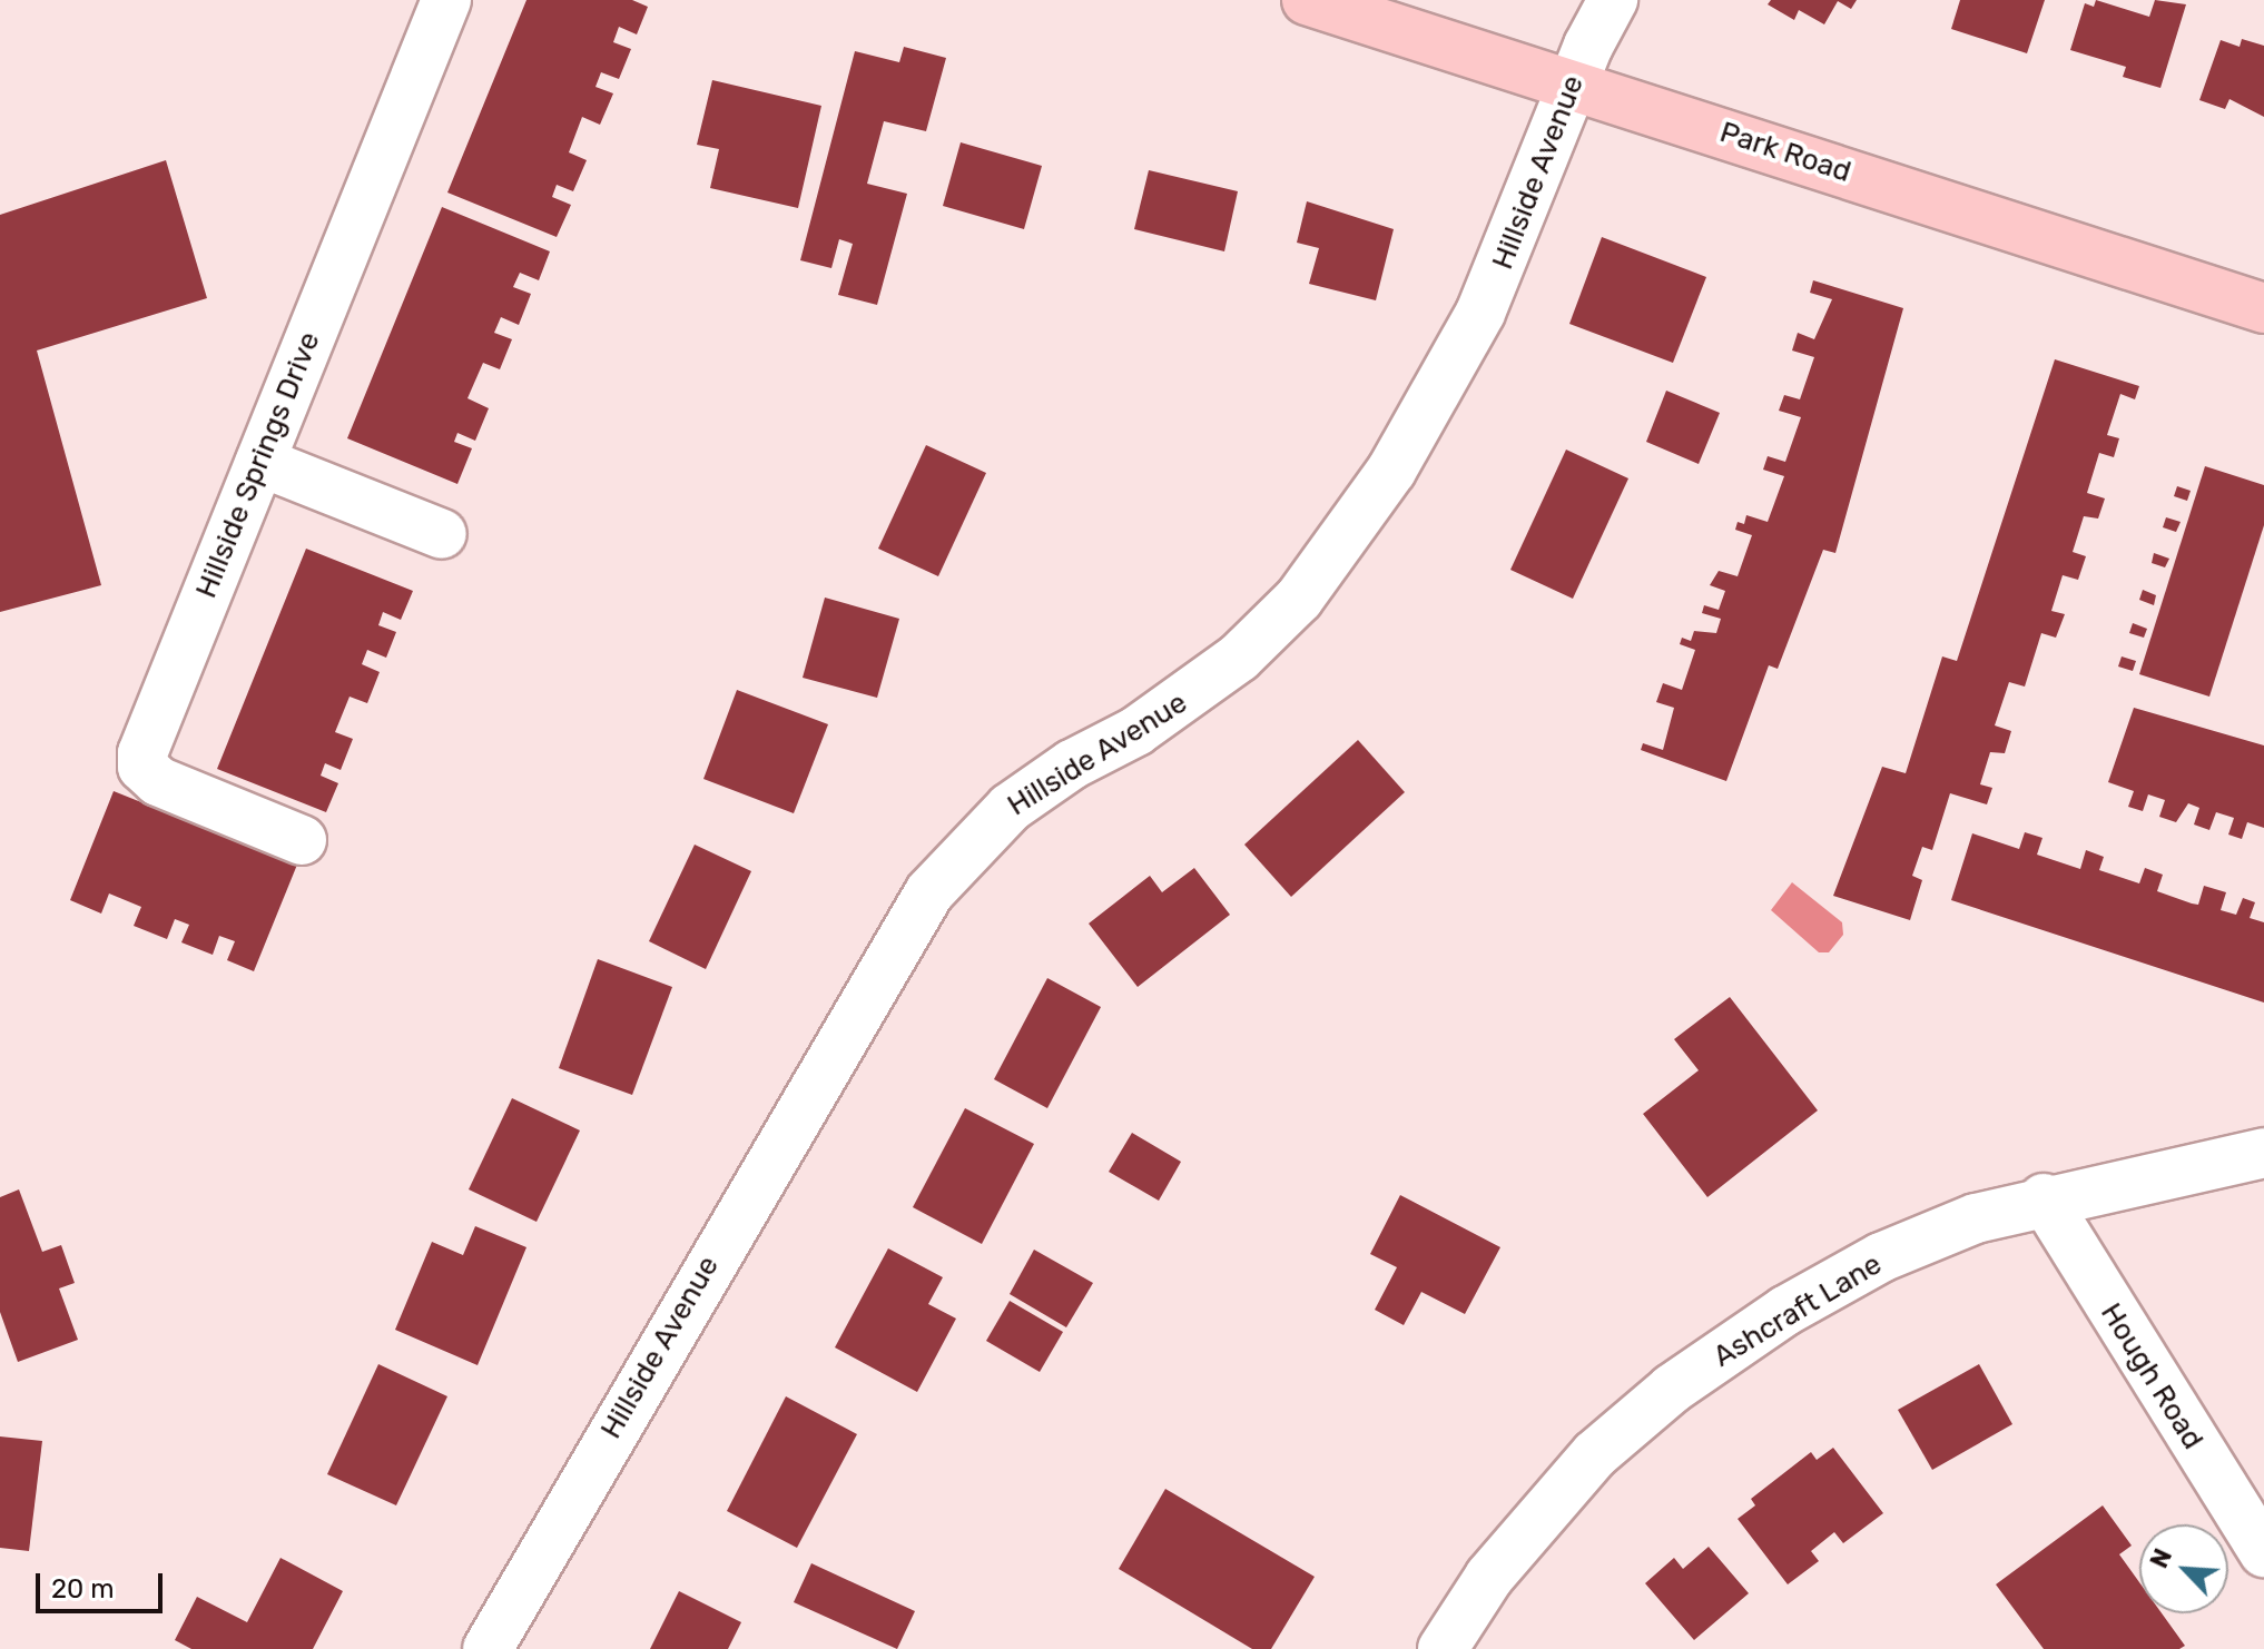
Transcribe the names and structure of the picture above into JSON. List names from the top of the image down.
{
  "streets": {
    "main road": ["Park Road"],
    "street": [
      "Hillside Avenue",
      "Hillside Springs Drive",
      "Ashcraft Lane",
      "Hough Road"
    ]
  },
  "crossings": [
    ["Park Road", "Hillside Avenue"],
    ["Ashcraft Lane", "Hough Road"]
  ],
  "scale_bar": "20 m",
  "north": "top left"
}
